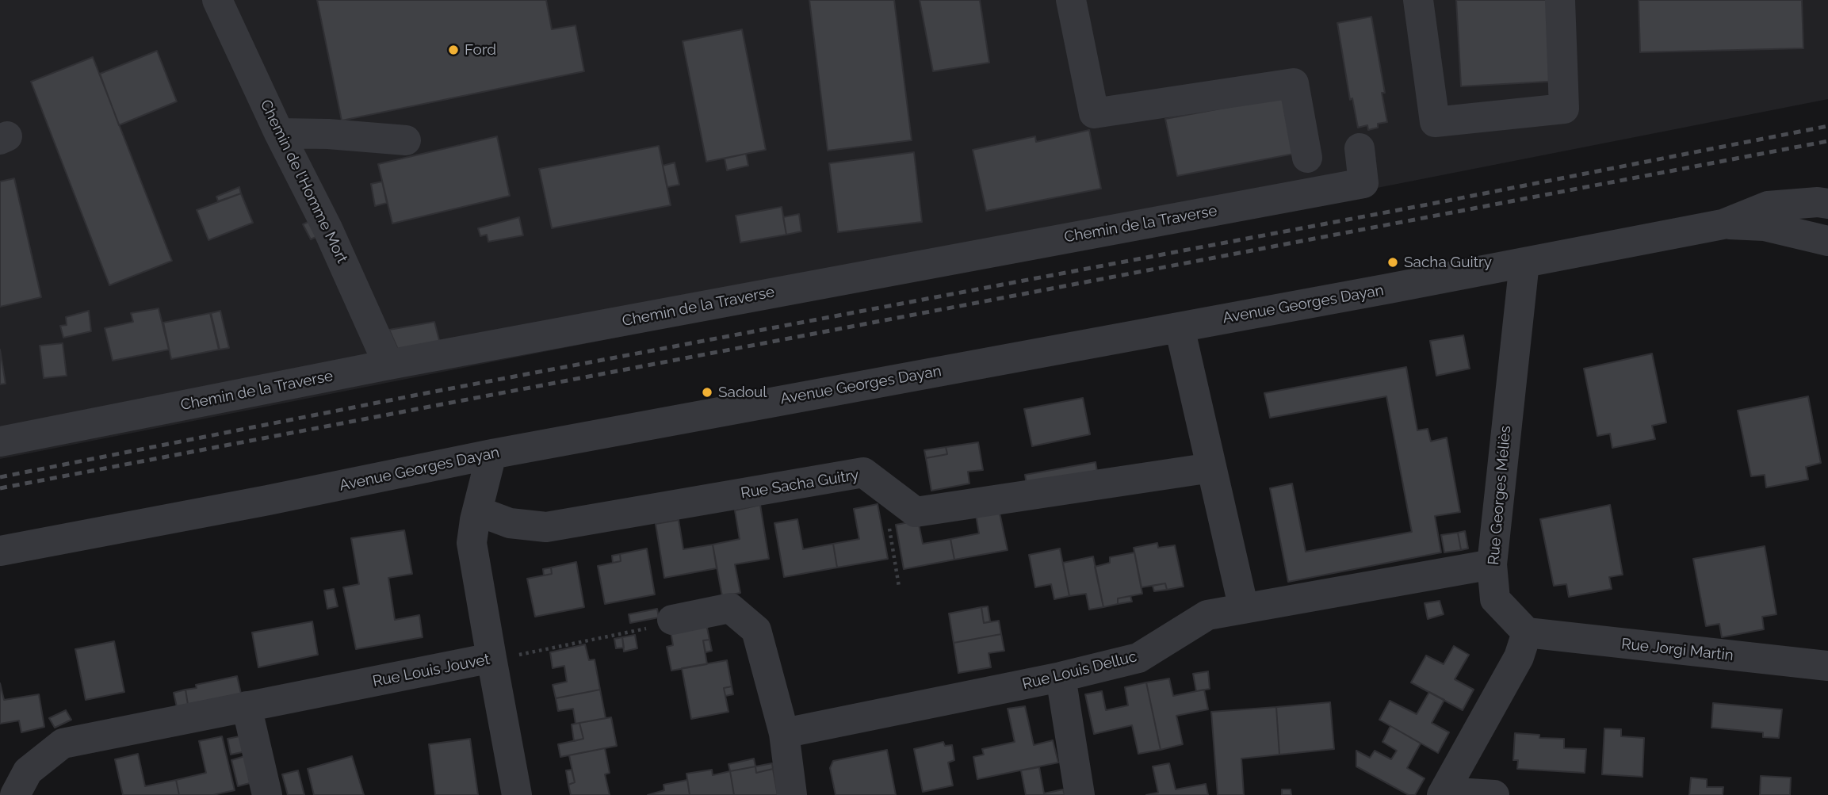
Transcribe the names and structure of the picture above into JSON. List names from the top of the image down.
{
  "streets": {
    "street": [
      "Chemin de l'Homme Mort",
      "Chemin de la Traverse",
      "Avenue Georges Dayan",
      "Rue Sacha Guitry",
      "Rue Georges Méliès",
      "Rue Jorgi Martin",
      "Rue Louis Jouvet",
      "Rue Louis Delluc"
    ]
  },
  "crossings": [
    ["Chemin de l'Homme Mort", "Chemin de la Traverse"],
    ["Avenue Georges Dayan", "Rue Georges Méliès"],
    ["Rue Georges Méliès", "Rue Jorgi Martin"],
    ["Rue Georges Méliès", "Rue Louis Delluc"]
  ],
  "places": ["Ford", "Sacha Guitry", "Sadoul"]
}
